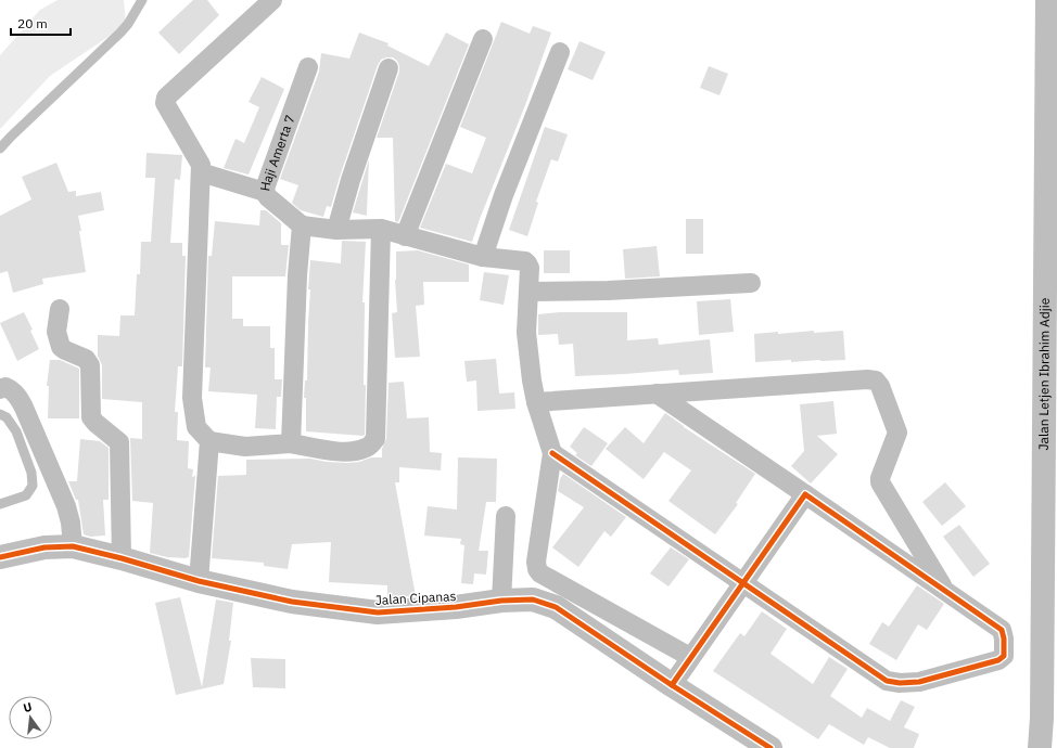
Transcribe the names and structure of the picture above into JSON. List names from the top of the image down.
{
  "streets": {
    "street": ["Haji Amerta 7", "Jalan Letjen Ibrahim Adjie", "Jalan Cipanas"]
  },
  "scale_bar": "20 m",
  "north": "top"
}
